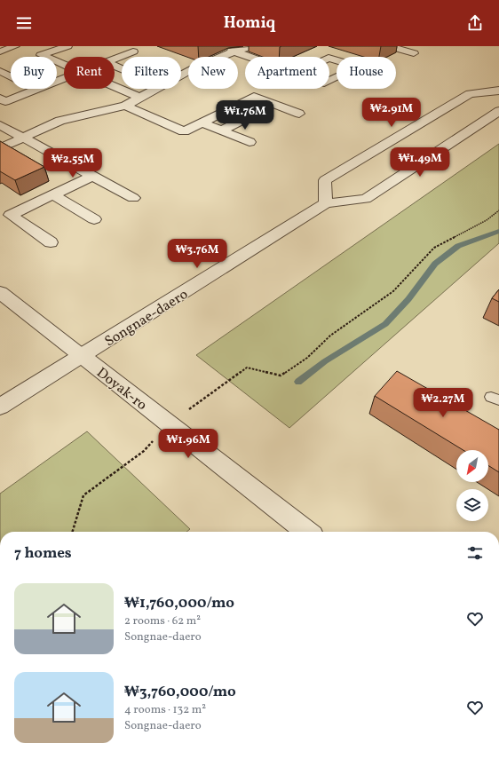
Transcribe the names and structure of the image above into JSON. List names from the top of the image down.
{
  "streets": {
    "street": ["Songnae-daero", "Doyak-ro"]
  },
  "crossings": [
    ["Songnae-daero", "Doyak-ro"]
  ],
  "north": "bottom left",
  "page": {
    "header": "Homiq",
    "chip": [
      "Buy",
      "Rent",
      "Filters",
      "New",
      "Apartment",
      "House"
    ],
    "price": [
      "₩2.91M",
      "₩1.76M",
      "₩1.49M",
      "₩2.55M",
      "₩3.76M",
      "₩2.27M",
      "₩1.96M"
    ],
    "heading": "7 homes",
    "list": [
      {
        "name": "₩1,760,000/mo",
        "note": "2 rooms · 62 m² · Songnae-daero"
      },
      {
        "name": "₩3,760,000/mo",
        "note": "4 rooms · 132 m² · Songnae-daero"
      }
    ]
  }
}
